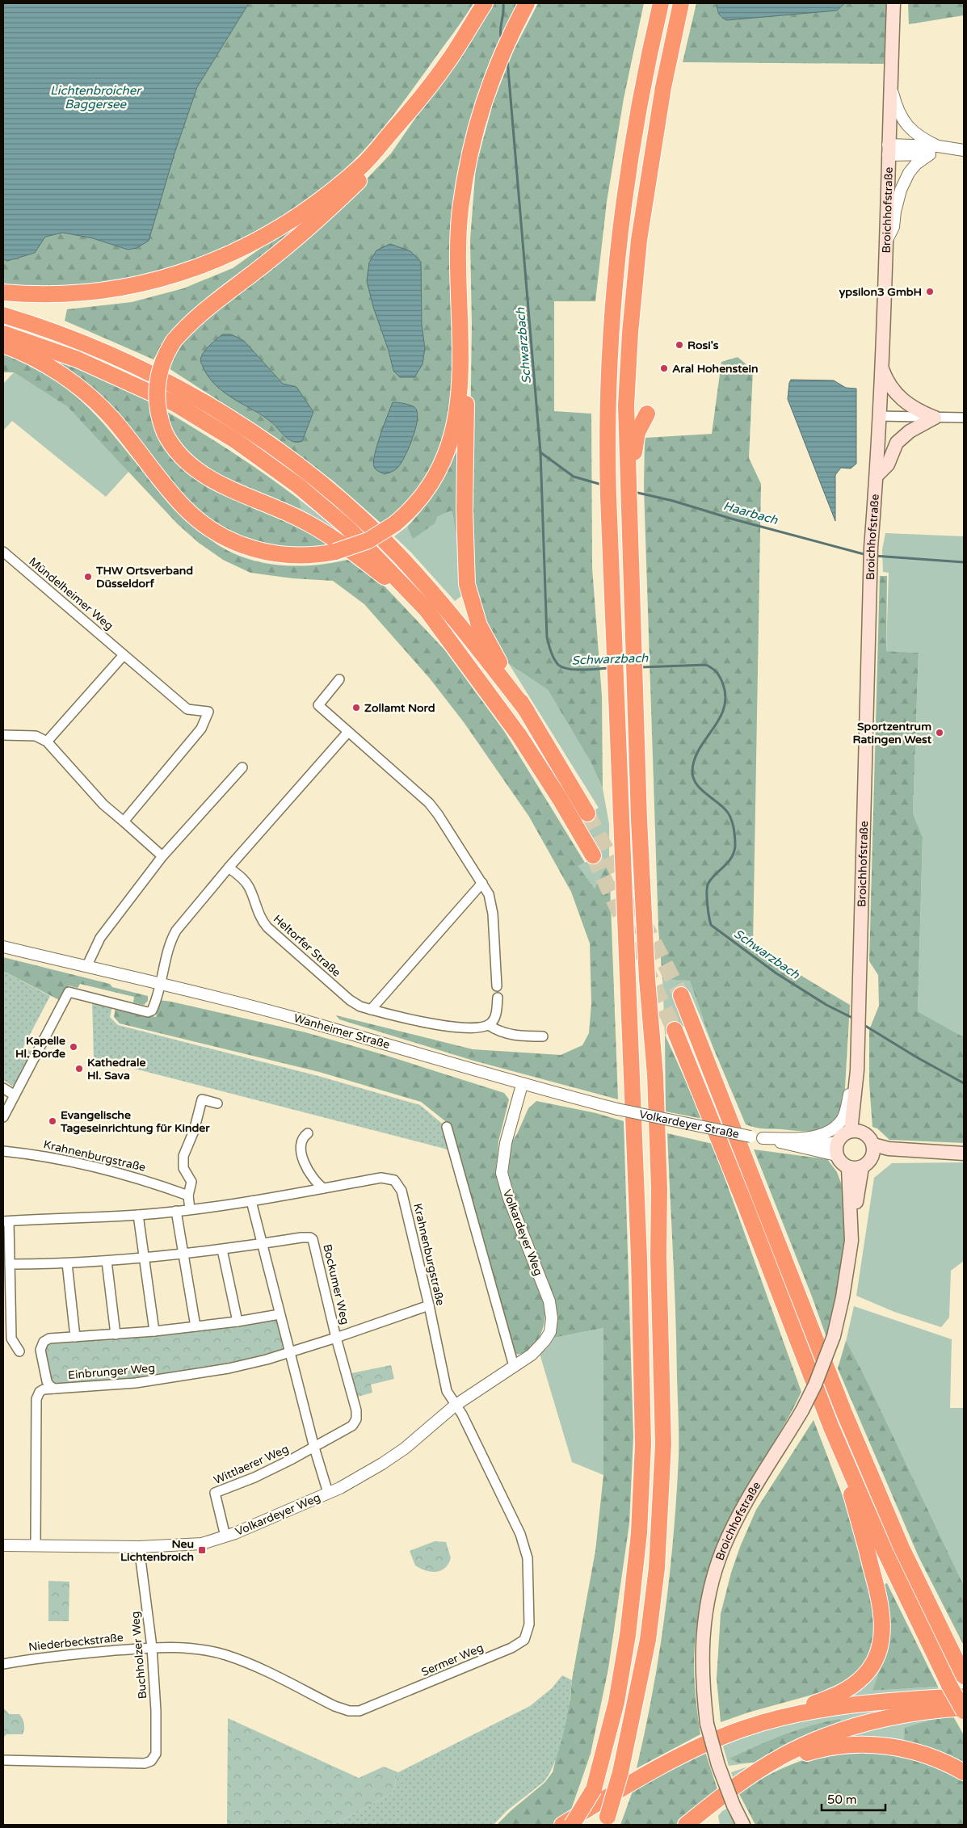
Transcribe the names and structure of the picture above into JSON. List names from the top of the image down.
{
  "streets": {
    "main road": ["Broichhofstraße"],
    "street": [
      "Mündelheimer Weg",
      "Heltorfer Straße",
      "Wanheimer Straße",
      "Volkardeyer Straße",
      "Krahnenburgstraße",
      "Volkardeyer Weg",
      "Bockumer Weg",
      "Einbrunger Weg",
      "Wittlaerer Weg",
      "Niederbeckstraße",
      "Buchholzer Weg",
      "Sermer Weg"
    ]
  },
  "crossings": [
    ["Broichhofstraße", "Volkardeyer Straße"],
    ["Wanheimer Straße", "Volkardeyer Straße"],
    ["Wanheimer Straße", "Volkardeyer Weg"],
    ["Volkardeyer Straße", "Volkardeyer Weg"],
    ["Krahnenburgstraße", "Volkardeyer Weg"],
    ["Krahnenburgstraße", "Einbrunger Weg"],
    ["Krahnenburgstraße", "Sermer Weg"],
    ["Volkardeyer Weg", "Einbrunger Weg"],
    ["Volkardeyer Weg", "Wittlaerer Weg"],
    ["Volkardeyer Weg", "Buchholzer Weg"],
    ["Volkardeyer Weg", "Sermer Weg"],
    ["Bockumer Weg", "Einbrunger Weg"],
    ["Bockumer Weg", "Wittlaerer Weg"],
    ["Einbrunger Weg", "Wittlaerer Weg"],
    ["Niederbeckstraße", "Buchholzer Weg"],
    ["Niederbeckstraße", "Sermer Weg"],
    ["Buchholzer Weg", "Sermer Weg"]
  ],
  "water": ["Lichtenbroicher Baggersee", "Schwarzbach", "Haarbach"],
  "places": {
    "other": [
      "ypsilon3 GmbH",
      "Rosi's",
      "Aral Hohenstein",
      "THW Ortsverband Düsseldorf",
      "Zollamt Nord",
      "Sportzentrum Ratingen West",
      "Kapelle Hl. Đorđe",
      "Kathedrale Hl. Sava",
      "Evangelische Tageseinrichtung für Kinder"
    ],
    "transit": ["Neu Lichtenbroich"]
  },
  "scale_bar": "50 m"
}
